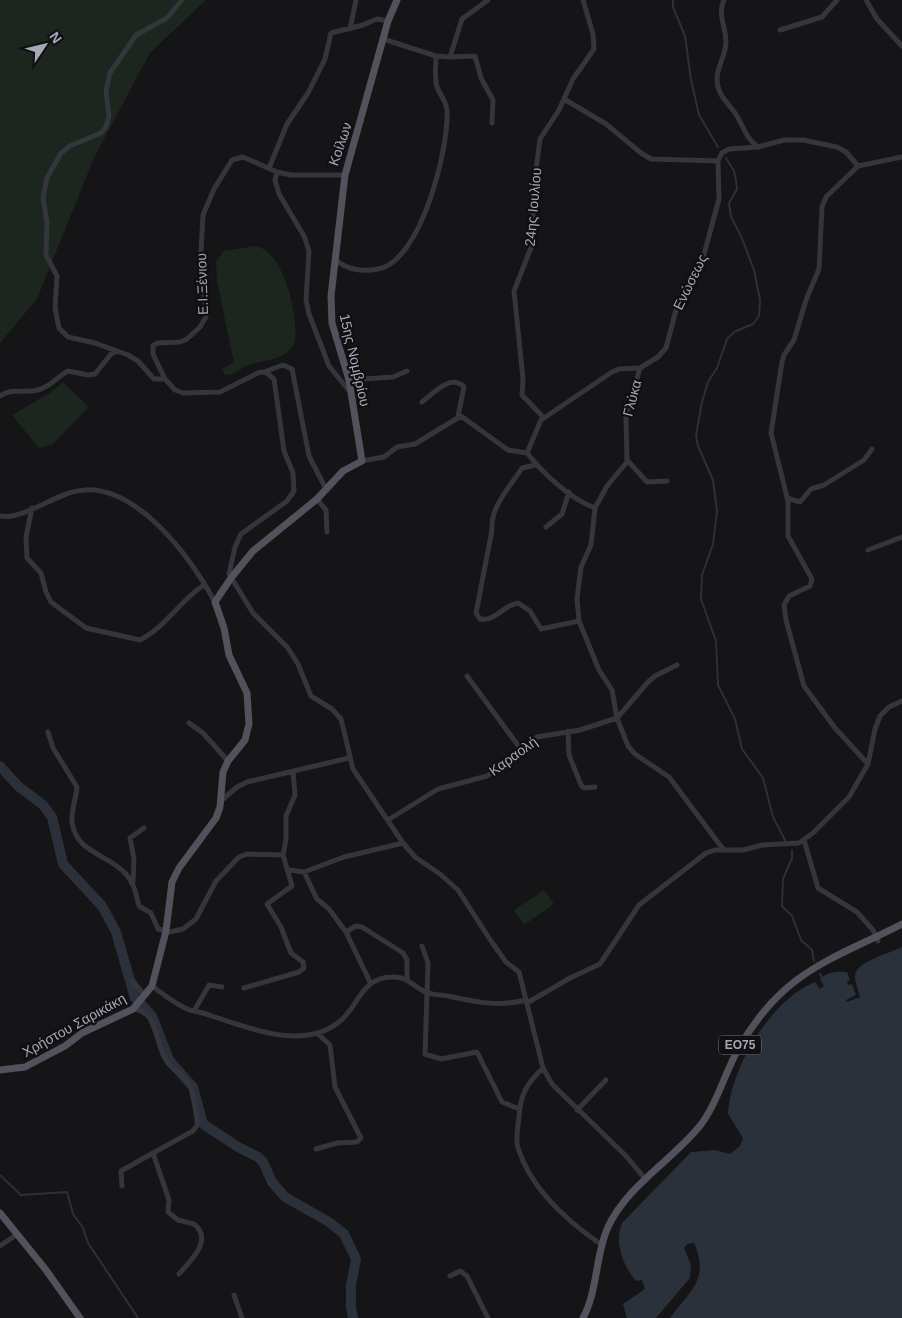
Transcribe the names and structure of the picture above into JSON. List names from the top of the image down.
{
  "streets": {
    "main road": [
      "Κοίλων",
      "15ης Νομβρίου",
      "Χρήστου Σαρικάκη",
      "ΕΟ75"
    ],
    "street": [
      "24ης Ιουλίου",
      "Ενώσεως",
      "Ε.Ι.Ξένιου",
      "Γλύκα",
      "Καραολή"
    ]
  },
  "crossings": [
    ["Κοίλων", "Ε.Ι.Ξένιου"],
    ["Κοίλων", "15ης Νομβρίου"],
    ["Ενώσεως", "Γλύκα"]
  ],
  "north": "top right"
}
